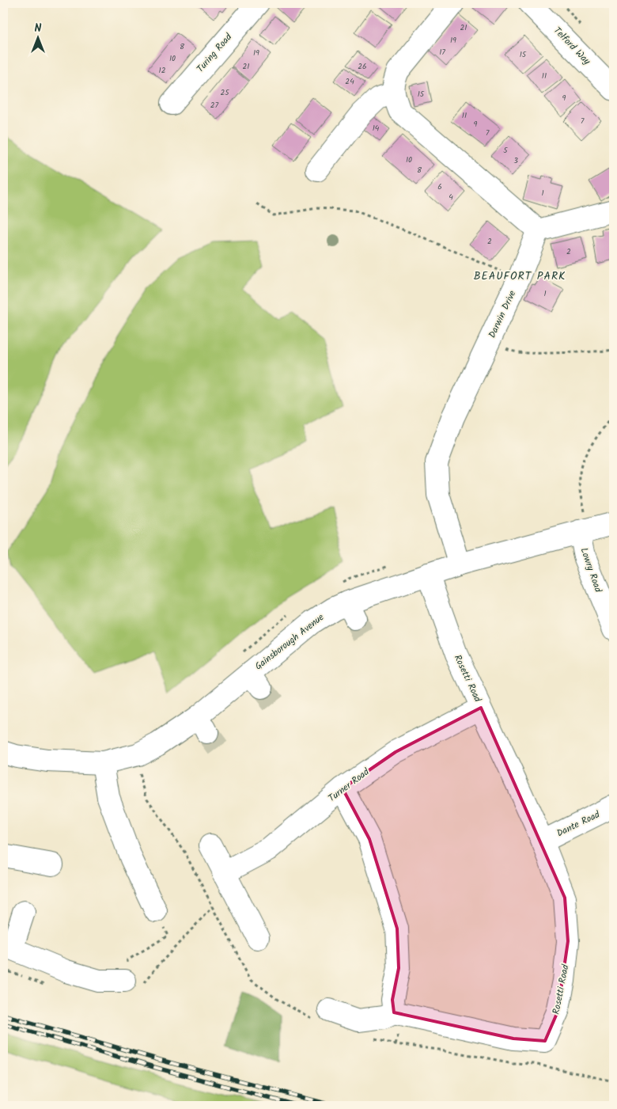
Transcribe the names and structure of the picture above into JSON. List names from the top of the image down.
{
  "streets": {
    "street": [
      "Telford Way",
      "Turing Road",
      "Darwin Drive",
      "Lowry Road",
      "Gainsborough Avenue",
      "Rosetti Road",
      "Turner Road",
      "Dante Road"
    ]
  },
  "crossings": [
    ["Darwin Drive", "Gainsborough Avenue"],
    ["Lowry Road", "Gainsborough Avenue"],
    ["Gainsborough Avenue", "Rosetti Road"],
    ["Rosetti Road", "Turner Road"],
    ["Rosetti Road", "Dante Road"]
  ],
  "districts": ["BEAUFORT PARK"],
  "house_numbers": [
    "21",
    "19",
    "8",
    "17",
    "19",
    "15",
    "10",
    "21",
    "26",
    "12",
    "11",
    "24",
    "25",
    "15",
    "9",
    "27",
    "11",
    "7",
    "9",
    "14",
    "7",
    "5",
    "10",
    "3",
    "8",
    "6",
    "1",
    "4",
    "2",
    "2",
    "1"
  ],
  "north": "top"
}
